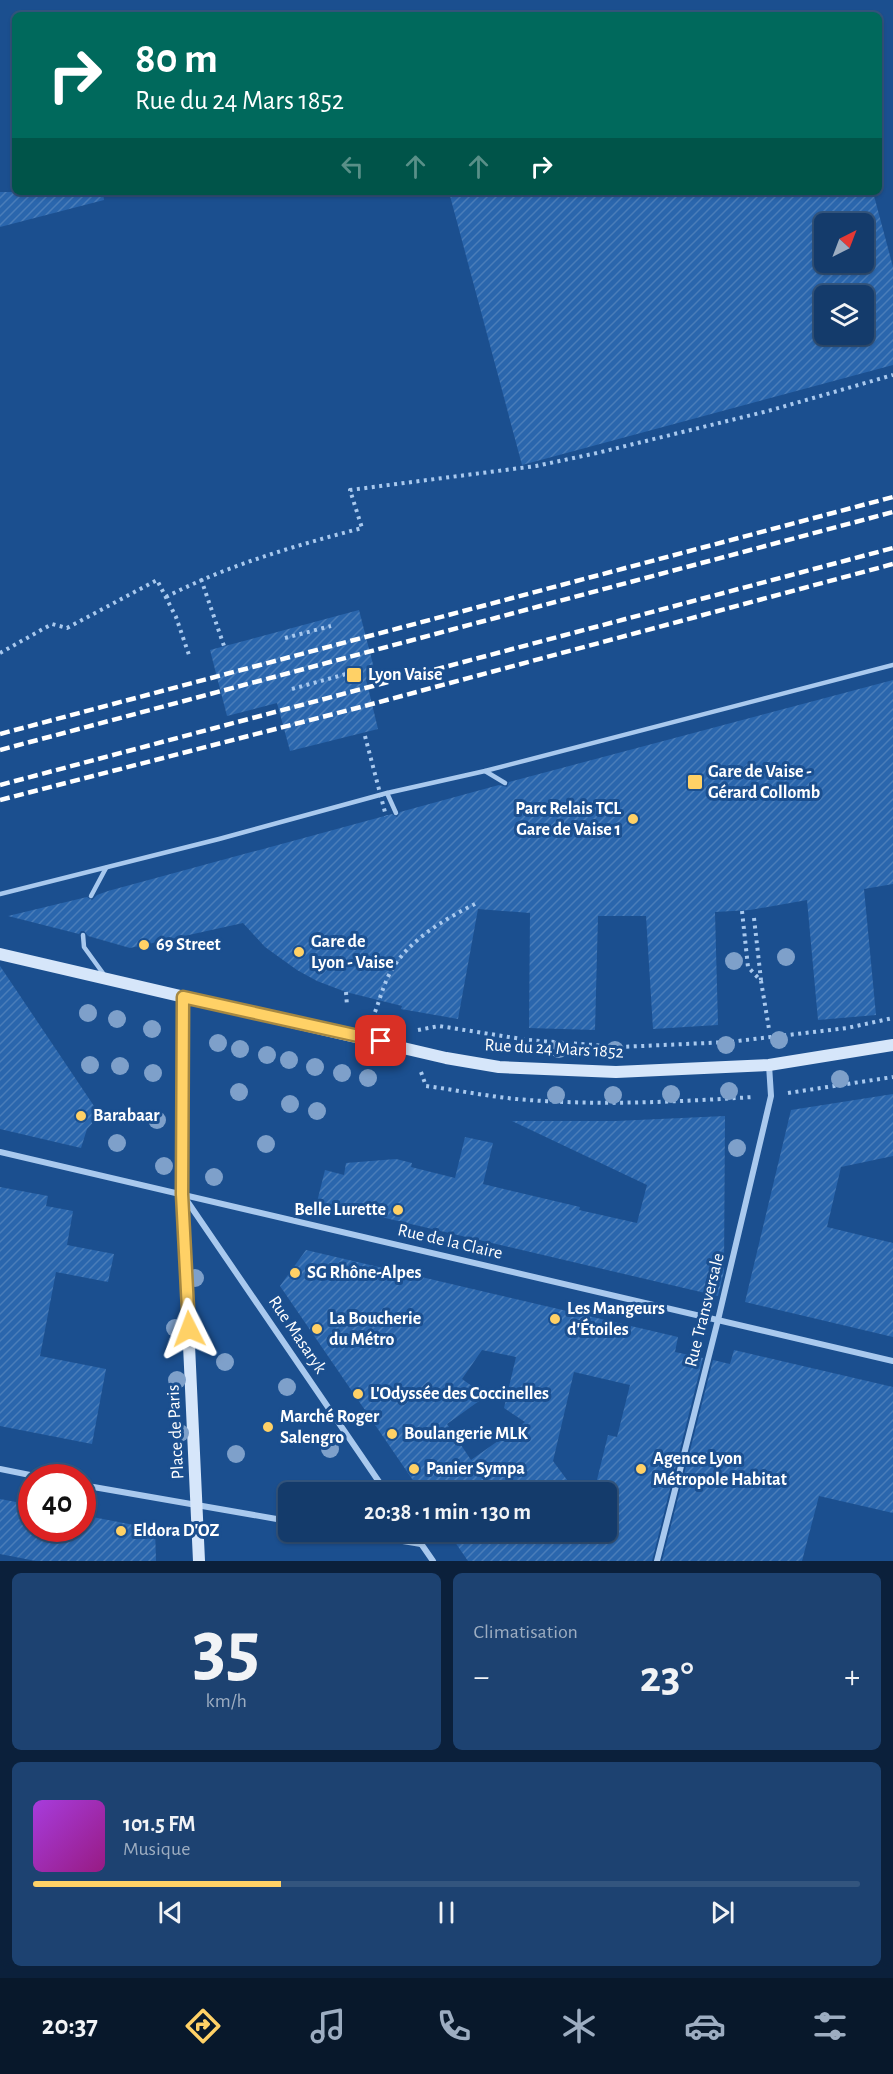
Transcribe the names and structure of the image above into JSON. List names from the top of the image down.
{
  "streets": {
    "street": [
      "Rue du 24 Mars 1852",
      "Rue de la Claire",
      "Rue Transversale",
      "Rue Masaryk",
      "Place de Paris"
    ]
  },
  "crossings": [
    ["Rue du 24 Mars 1852", "Rue Transversale"],
    ["Rue du 24 Mars 1852", "Place de Paris"],
    ["Rue de la Claire", "Rue Transversale"],
    ["Rue de la Claire", "Rue Masaryk"],
    ["Rue de la Claire", "Place de Paris"],
    ["Rue Masaryk", "Place de Paris"]
  ],
  "places": {
    "transit": ["Lyon Vaise", "Gare de Vaise - Gérard Collomb"],
    "other": [
      "Parc Relais TCL Gare de Vaise 1",
      "69 Street",
      "Gare de Lyon - Vaise",
      "Barabaar",
      "Belle Lurette",
      "SG Rhône-Alpes",
      "Les Mangeurs d'Étoiles",
      "La Boucherie du Métro",
      "L'Odyssée des Coccinelles",
      "Marché Roger Salengro",
      "Boulangerie MLK",
      "Panier Sympa",
      "Agence Lyon Métropole Habitat",
      "Eldora D'OZ"
    ]
  },
  "north": "top right",
  "page": {
    "turn": ["80 m", "Rue du 24 Mars 1852"],
    "limit": "40",
    "trip": "20:38 · 1 min · 130 m",
    "tile": [
      ["35", "km/h"],
      "Climatisation"
    ],
    "heat": ["−", "23°", "+"],
    "song": ["101.5 FM", "Musique"],
    "tabs": "20:37"
  }
}
